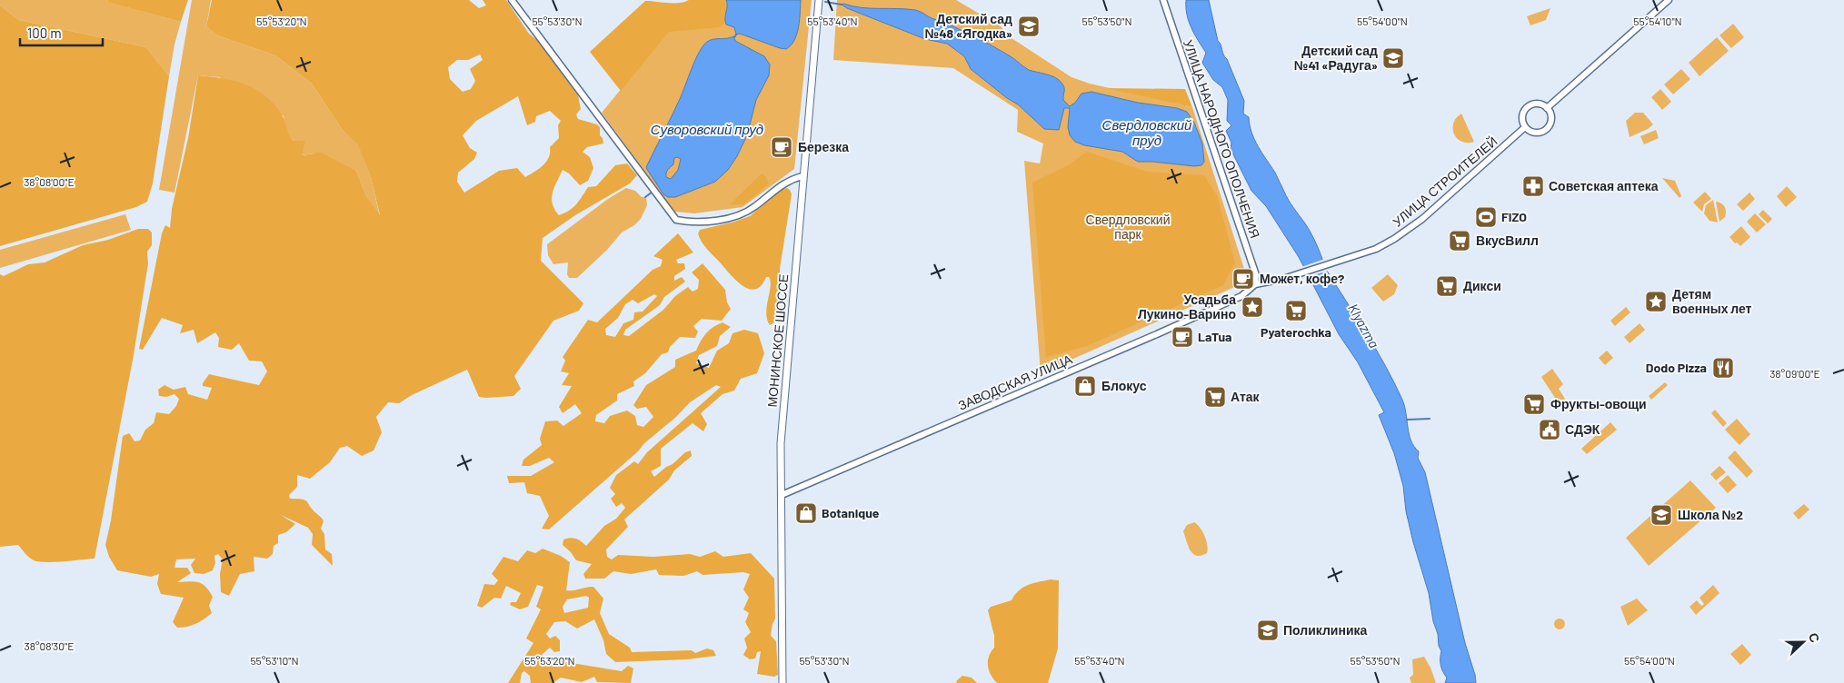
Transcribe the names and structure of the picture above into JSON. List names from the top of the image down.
{
  "streets": {
    "main road": ["МОНИНСКОЕ ШОССЕ"],
    "street": ["УЛИЦА НАРОДНОГО ОПОЛЧЕНИЯ", "УЛИЦА СТРОИТЕЛЕЙ", "ЗАВОДСКАЯ УЛИЦА"]
  },
  "crossings": [
    ["УЛИЦА НАРОДНОГО ОПОЛЧЕНИЯ", "УЛИЦА СТРОИТЕЛЕЙ"],
    ["УЛИЦА НАРОДНОГО ОПОЛЧЕНИЯ", "ЗАВОДСКАЯ УЛИЦА"],
    ["УЛИЦА СТРОИТЕЛЕЙ", "ЗАВОДСКАЯ УЛИЦА"],
    ["МОНИНСКОЕ ШОССЕ", "ЗАВОДСКАЯ УЛИЦА"]
  ],
  "water": ["Свердловский пруд", "Суворовский пруд", "Klyazma"],
  "parks": ["Свердловский парк"],
  "places": {
    "school or university": [
      "Детский сад №48 «Ягодка»",
      "Детский сад №41 «Радуга»",
      "Школа №2",
      "Поликлиника"
    ],
    "cafe": ["Березка", "Может, кофе?", "LaTua"],
    "pharmacy": ["Советская аптека"],
    "sports": ["FIZO"],
    "supermarket": [
      "ВкусВилл",
      "Дикси",
      "Pyaterochka",
      "Атак",
      "Фрукты-овощи"
    ],
    "place": ["Детям военных лет", "Усадьба Лукино-Варино"],
    "restaurant": ["Dodo Pizza"],
    "shop": ["Блокус", "Botanique"],
    "public building": ["СДЭК"]
  },
  "scale_bar": "100 m",
  "north": "right",
  "coordinates": [
    "55°53'20\"N",
    "55°53'30\"N",
    "55°53'40\"N",
    "55°53'50\"N",
    "55°54'00\"N",
    "55°54'10\"N",
    "38°08'00\"E",
    "38°09'00\"E",
    "38°08'30\"E",
    "55°53'10\"N"
  ]
}
